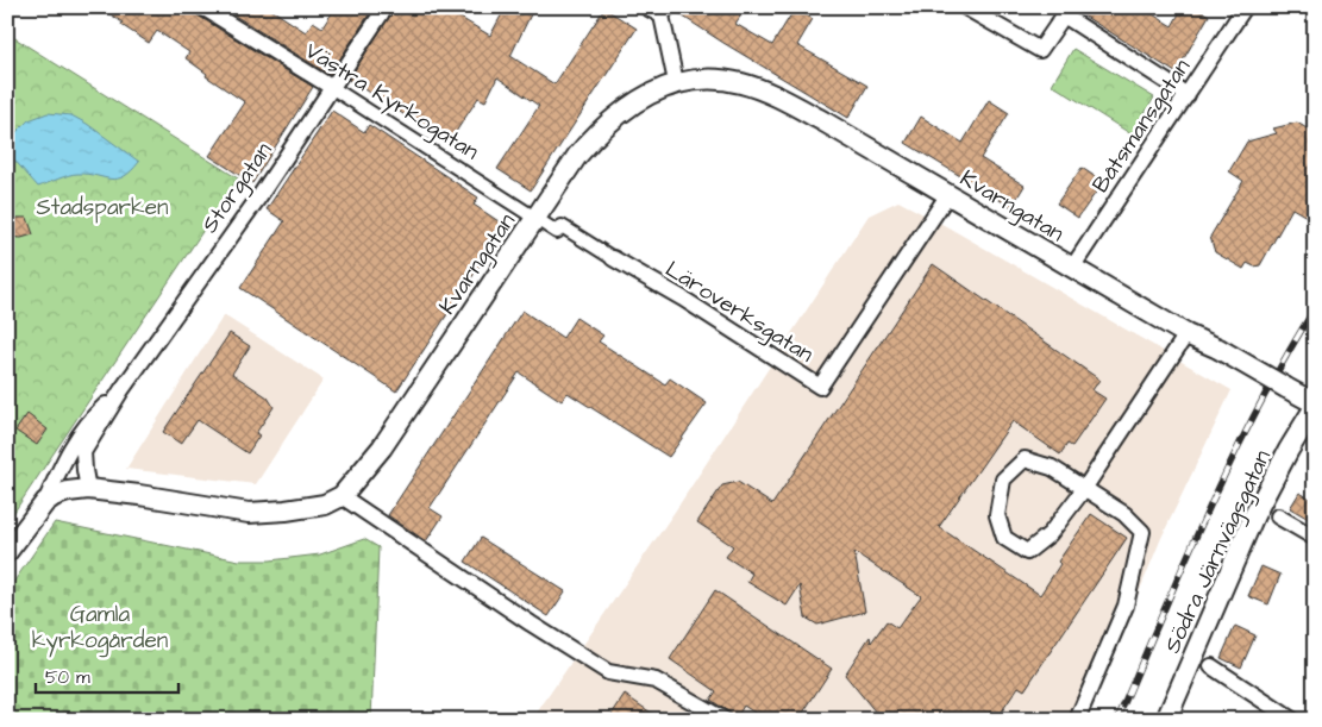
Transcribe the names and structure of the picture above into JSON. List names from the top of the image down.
{
  "streets": {
    "street": [
      "Västra Kyrkogatan",
      "Båtsmansgatan",
      "Storgatan",
      "Kvarngatan",
      "Läroverksgatan",
      "Södra Järnvägsgatan"
    ]
  },
  "crossings": [
    ["Västra Kyrkogatan", "Storgatan"],
    ["Västra Kyrkogatan", "Kvarngatan"],
    ["Västra Kyrkogatan", "Läroverksgatan"],
    ["Båtsmansgatan", "Kvarngatan"],
    ["Storgatan", "Kvarngatan"],
    ["Kvarngatan", "Läroverksgatan"],
    ["Kvarngatan", "Södra Järnvägsgatan"]
  ],
  "parks": ["Stadsparken", "Gamla kyrkogården"],
  "scale_bar": "50 m"
}
